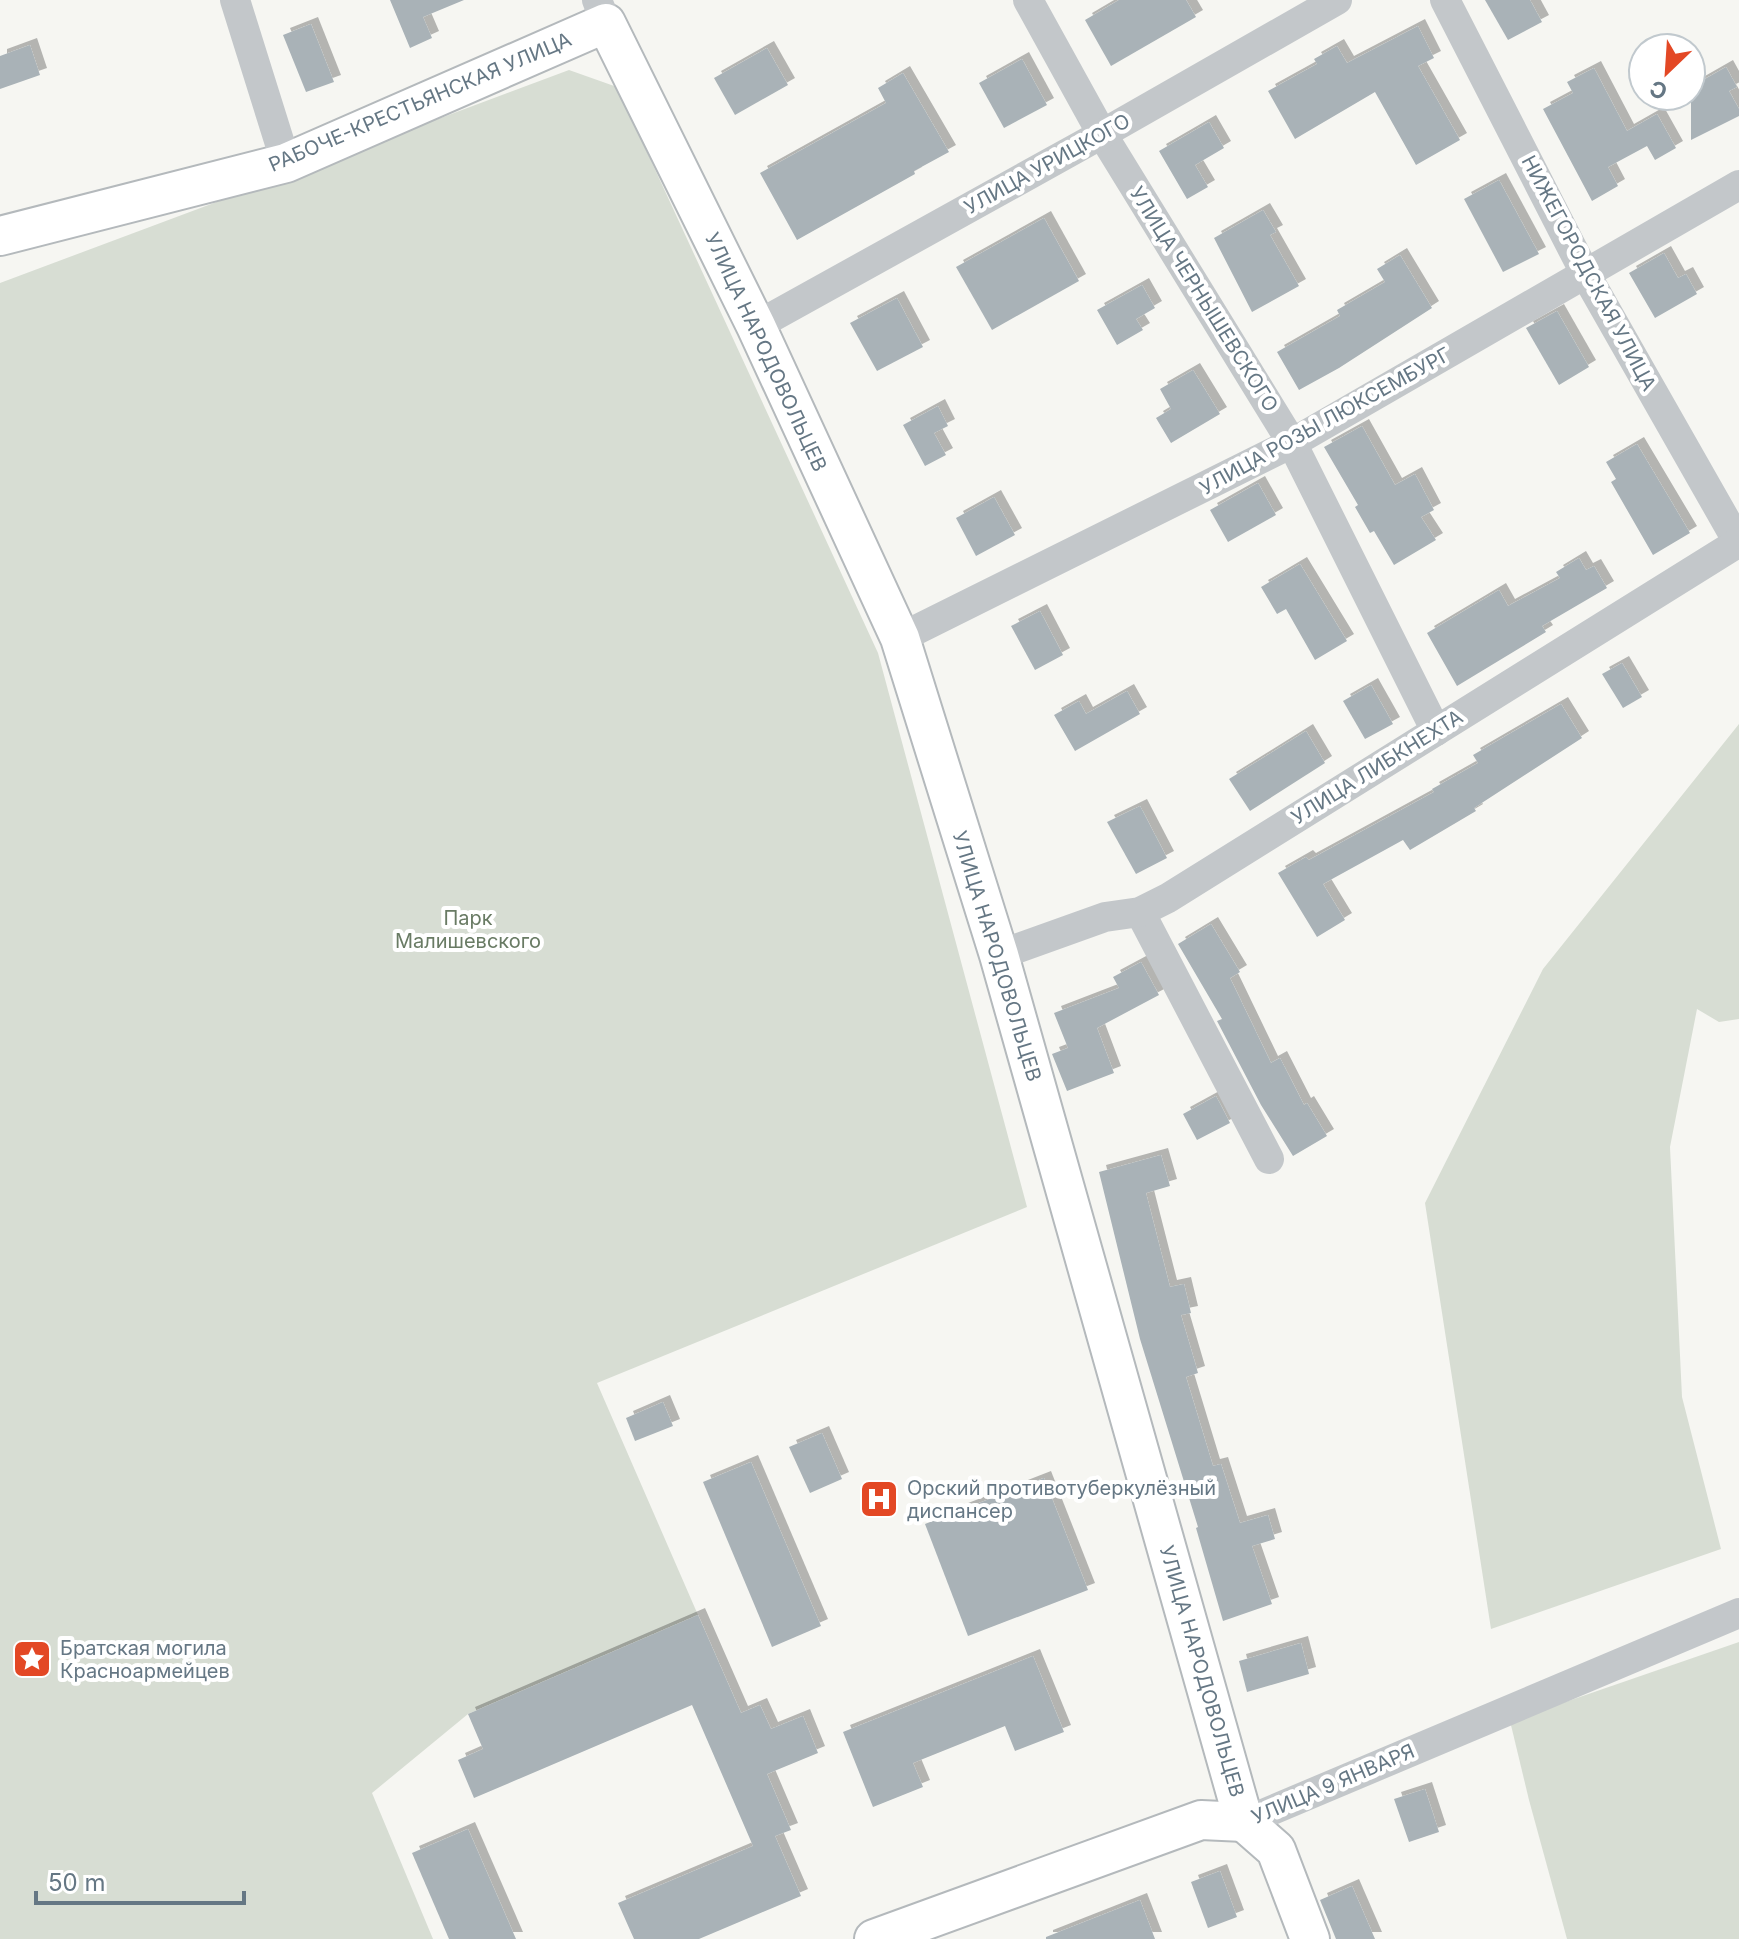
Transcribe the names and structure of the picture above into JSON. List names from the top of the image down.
{
  "streets": {
    "main road": ["РАБОЧЕ-КРЕСТЬЯНСКАЯ УЛИЦА", "УЛИЦА НАРОДОВОЛЬЦЕВ", "УЛИЦА 9 ЯНВАРЯ"],
    "street": [
      "УЛИЦА УРИЦКОГО",
      "НИЖЕГОРОДСКАЯ УЛИЦА",
      "УЛИЦА ЧЕРНЫШЕВСКОГО",
      "УЛИЦА РОЗЫ ЛЮКСЕМБУРГ",
      "УЛИЦА ЛИБКНЕХТА"
    ]
  },
  "crossings": [
    ["РАБОЧЕ-КРЕСТЬЯНСКАЯ УЛИЦА", "УЛИЦА НАРОДОВОЛЬЦЕВ"],
    ["УЛИЦА УРИЦКОГО", "УЛИЦА ЧЕРНЫШЕВСКОГО"],
    ["УЛИЦА УРИЦКОГО", "УЛИЦА НАРОДОВОЛЬЦЕВ"],
    ["НИЖЕГОРОДСКАЯ УЛИЦА", "УЛИЦА РОЗЫ ЛЮКСЕМБУРГ"],
    ["НИЖЕГОРОДСКАЯ УЛИЦА", "УЛИЦА ЛИБКНЕХТА"],
    ["УЛИЦА ЧЕРНЫШЕВСКОГО", "УЛИЦА РОЗЫ ЛЮКСЕМБУРГ"],
    ["УЛИЦА ЧЕРНЫШЕВСКОГО", "УЛИЦА ЛИБКНЕХТА"],
    ["УЛИЦА НАРОДОВОЛЬЦЕВ", "УЛИЦА РОЗЫ ЛЮКСЕМБУРГ"],
    ["УЛИЦА НАРОДОВОЛЬЦЕВ", "УЛИЦА ЛИБКНЕХТА"],
    ["УЛИЦА НАРОДОВОЛЬЦЕВ", "УЛИЦА 9 ЯНВАРЯ"]
  ],
  "parks": ["Парк Малишевского"],
  "places": {
    "hospital": ["Орский противотуберкулёзный диспансер"],
    "place": ["Братская могила Красноармейцев"]
  },
  "scale_bar": "50 m",
  "north": "bottom left"
}
